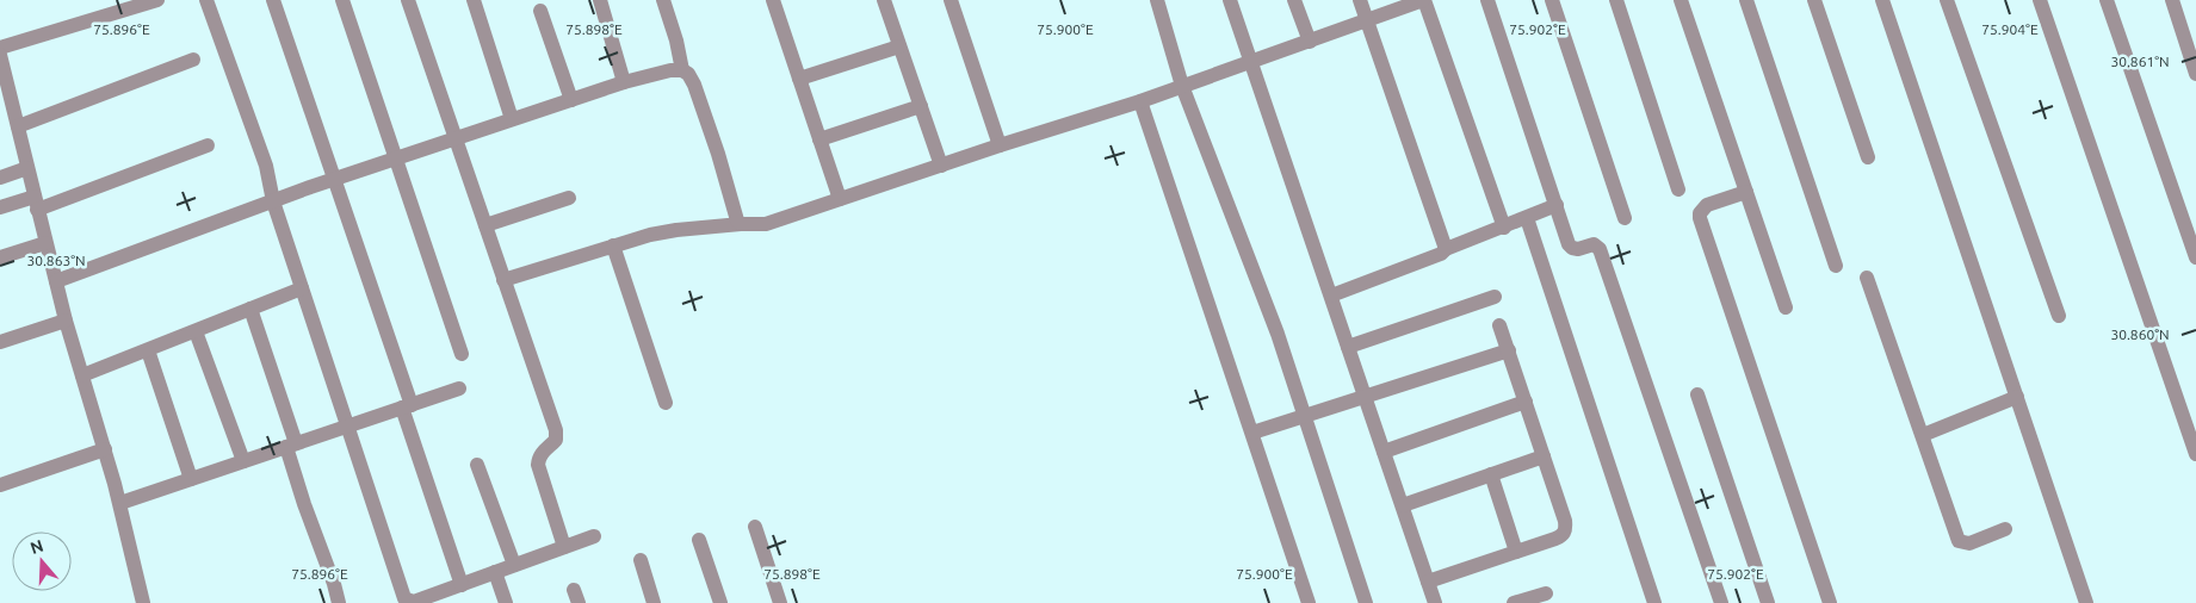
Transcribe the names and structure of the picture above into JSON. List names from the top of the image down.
{
  "north": "top",
  "coordinates": [
    "75.896°E",
    "75.902°E",
    "75.898°E",
    "75.900°E",
    "75.904°E",
    "30.861°N",
    "30.863°N",
    "30.860°N"
  ]
}
